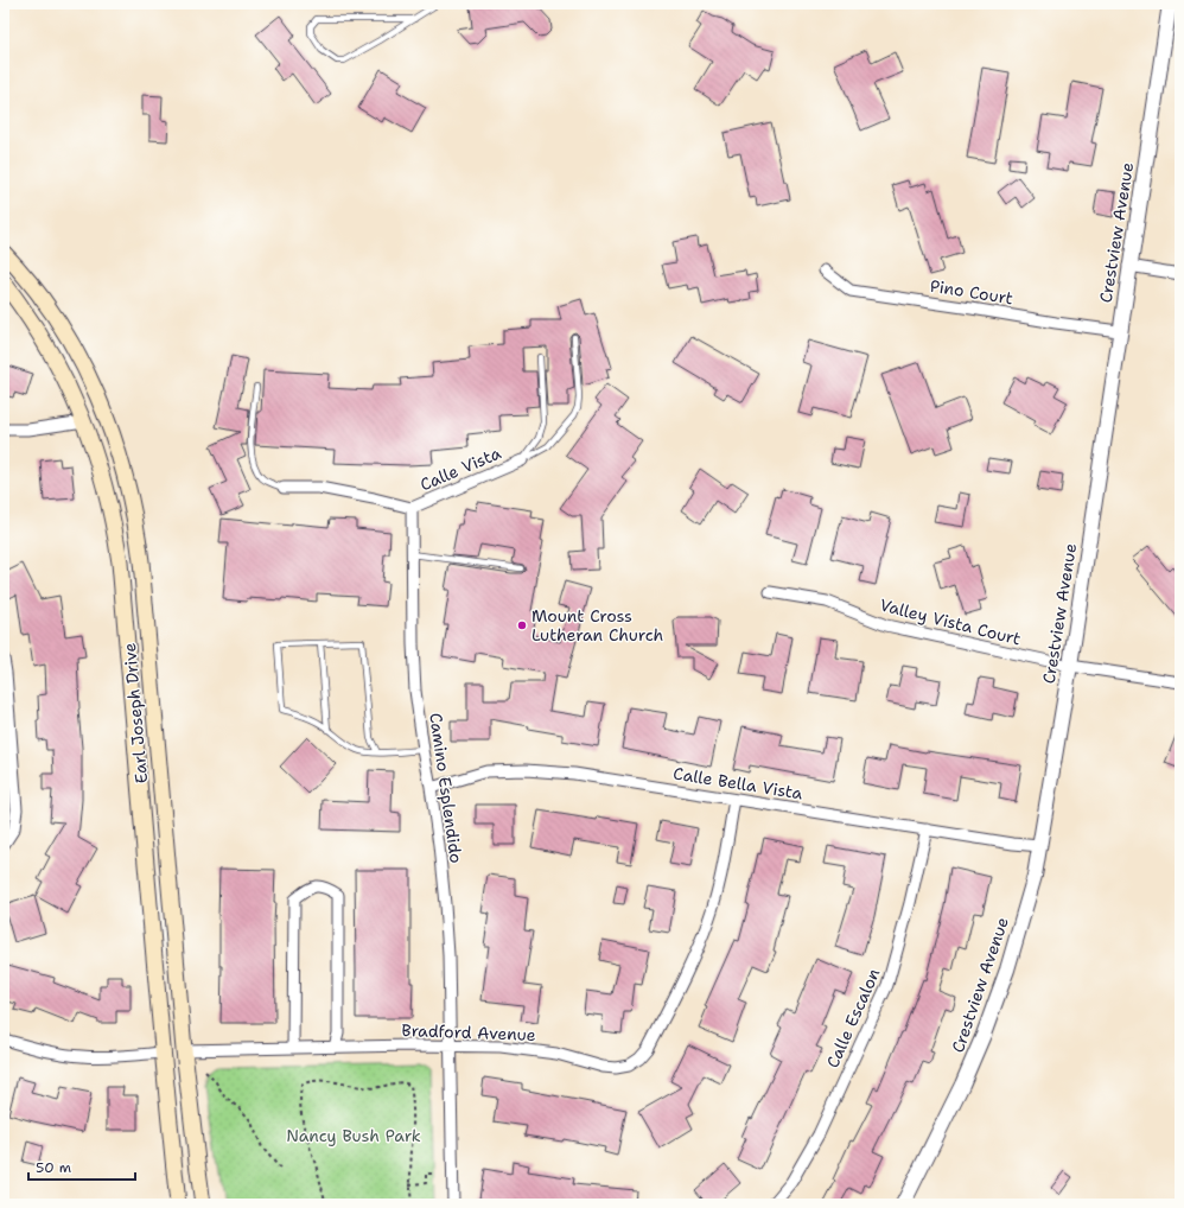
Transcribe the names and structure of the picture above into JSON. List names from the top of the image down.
{
  "streets": {
    "main road": ["Earl Joseph Drive"],
    "street": [
      "Crestview Avenue",
      "Pino Court",
      "Calle Vista",
      "Valley Vista Court",
      "Calle Bella Vista",
      "Camino Esplendido",
      "Calle Escalon",
      "Bradford Avenue"
    ]
  },
  "crossings": [
    ["Crestview Avenue", "Pino Court"],
    ["Crestview Avenue", "Valley Vista Court"],
    ["Crestview Avenue", "Calle Bella Vista"],
    ["Calle Vista", "Camino Esplendido"],
    ["Earl Joseph Drive", "Bradford Avenue"],
    ["Calle Bella Vista", "Camino Esplendido"],
    ["Calle Bella Vista", "Calle Escalon"],
    ["Calle Bella Vista", "Bradford Avenue"],
    ["Camino Esplendido", "Bradford Avenue"]
  ],
  "parks": ["Nancy Bush Park"],
  "places": ["Mount Cross Lutheran Church"],
  "scale_bar": "50 m"
}
